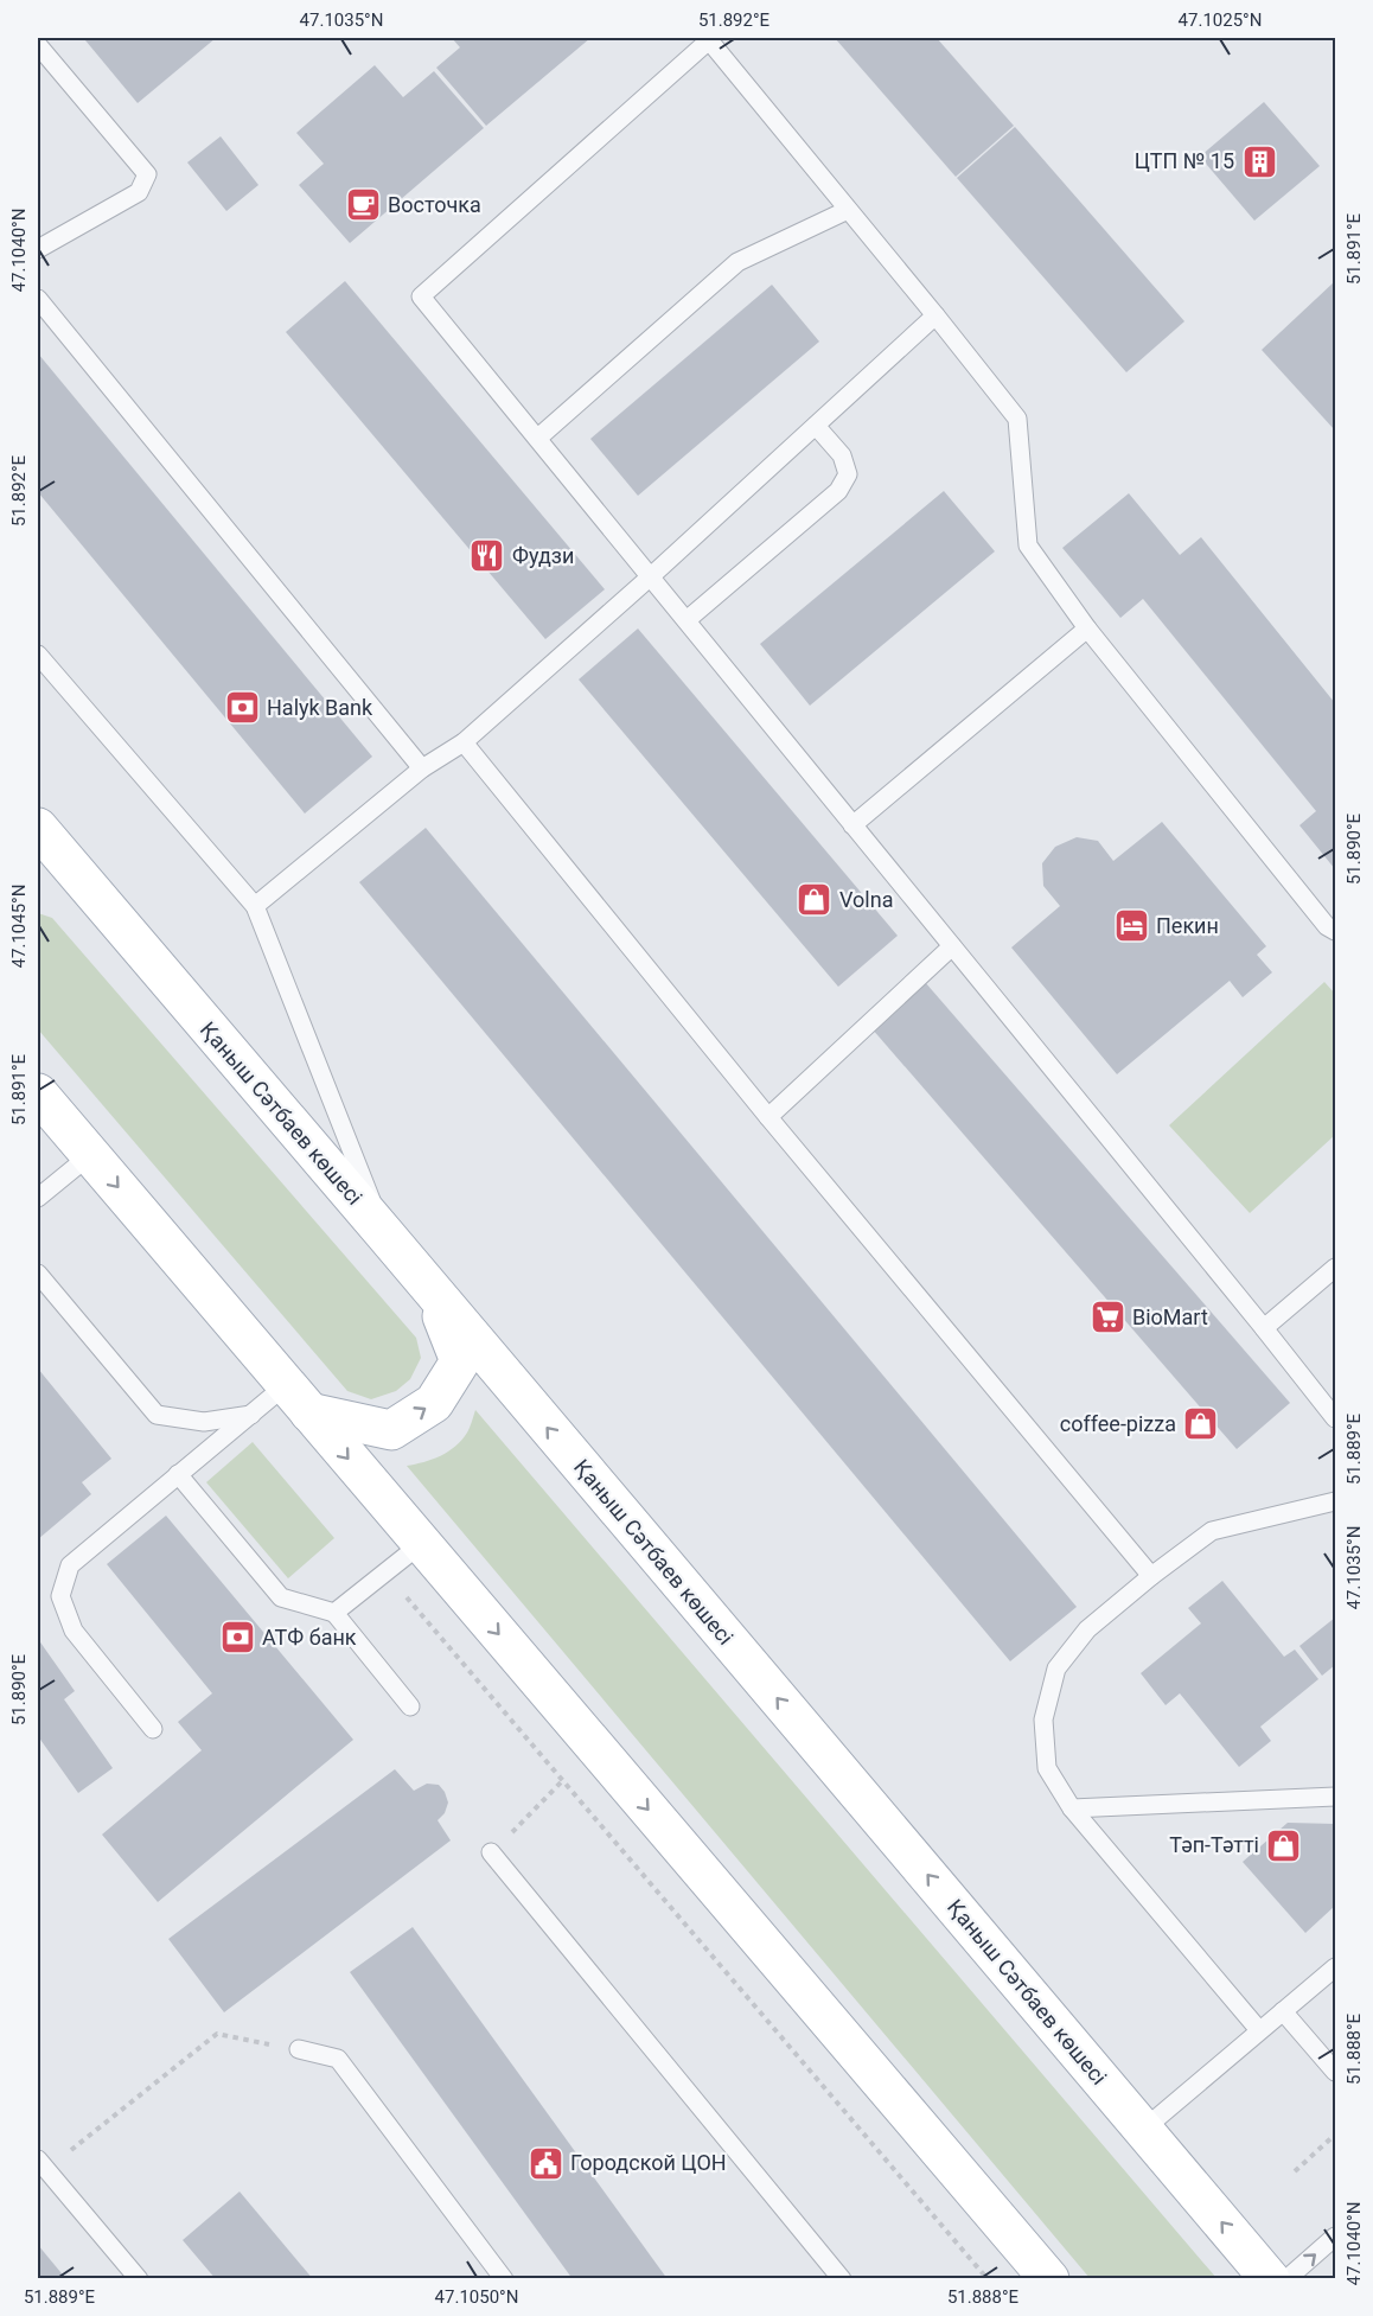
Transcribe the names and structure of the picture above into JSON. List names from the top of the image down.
{
  "streets": {
    "main road": ["Қаныш Сәтбаев көшесі"]
  },
  "places": {
    "building": ["ЦТП № 15"],
    "cafe": ["Восточка"],
    "restaurant": ["Фудзи"],
    "bank": ["Halyk Bank", "АТФ банк"],
    "shop": ["Volna", "coffee-pizza", "Тәп-Тәтті"],
    "hotel": ["Пекин"],
    "supermarket": ["BioMart"],
    "public building": ["Городской ЦОН"]
  },
  "coordinates": [
    "47.1035°N",
    "51.892°E",
    "47.1025°N",
    "51.891°E",
    "47.1040°N",
    "51.890°E",
    "47.1045°N",
    "51.889°E",
    "51.888°E",
    "47.1050°N"
  ]
}
